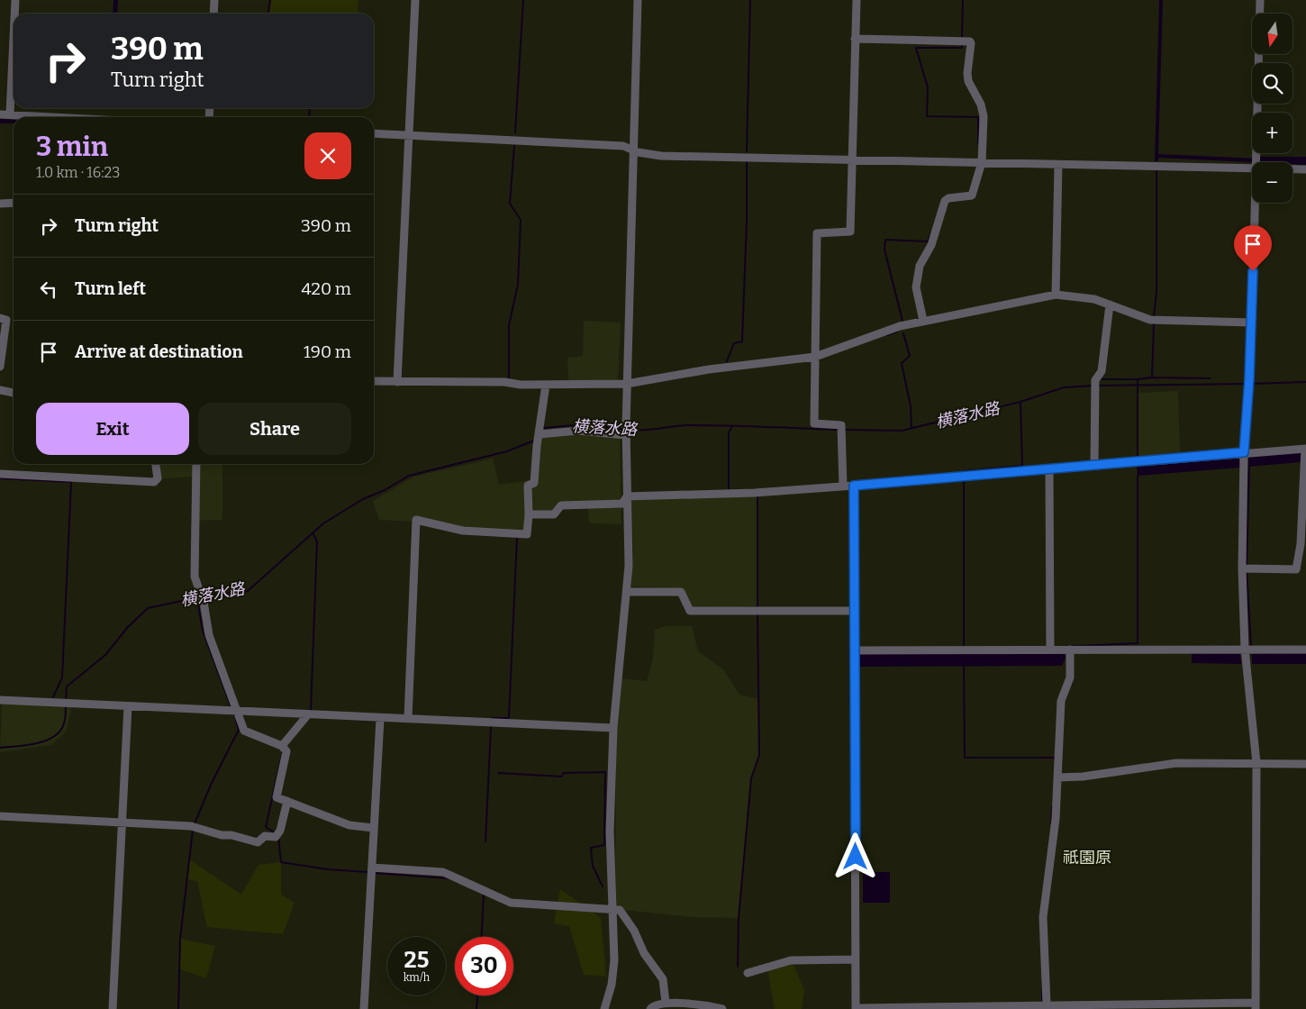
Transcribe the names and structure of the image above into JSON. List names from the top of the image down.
{
  "districts": ["祇園原"],
  "water": ["横落水路"],
  "north": "bottom",
  "page": {
    "map_buttons": ["+", "−"],
    "turn": ["390 m", "Turn right"],
    "heading": ["3 min", "1.0 km · 16:23"],
    "list": [
      {
        "name": "Turn right",
        "value": "390 m"
      },
      {
        "name": "Turn left",
        "value": "420 m"
      },
      {
        "name": "Arrive at destination",
        "value": "190 m"
      }
    ],
    "buttons": ["Exit", "Share"],
    "speed": "25 km/h",
    "limit": "30"
  }
}
